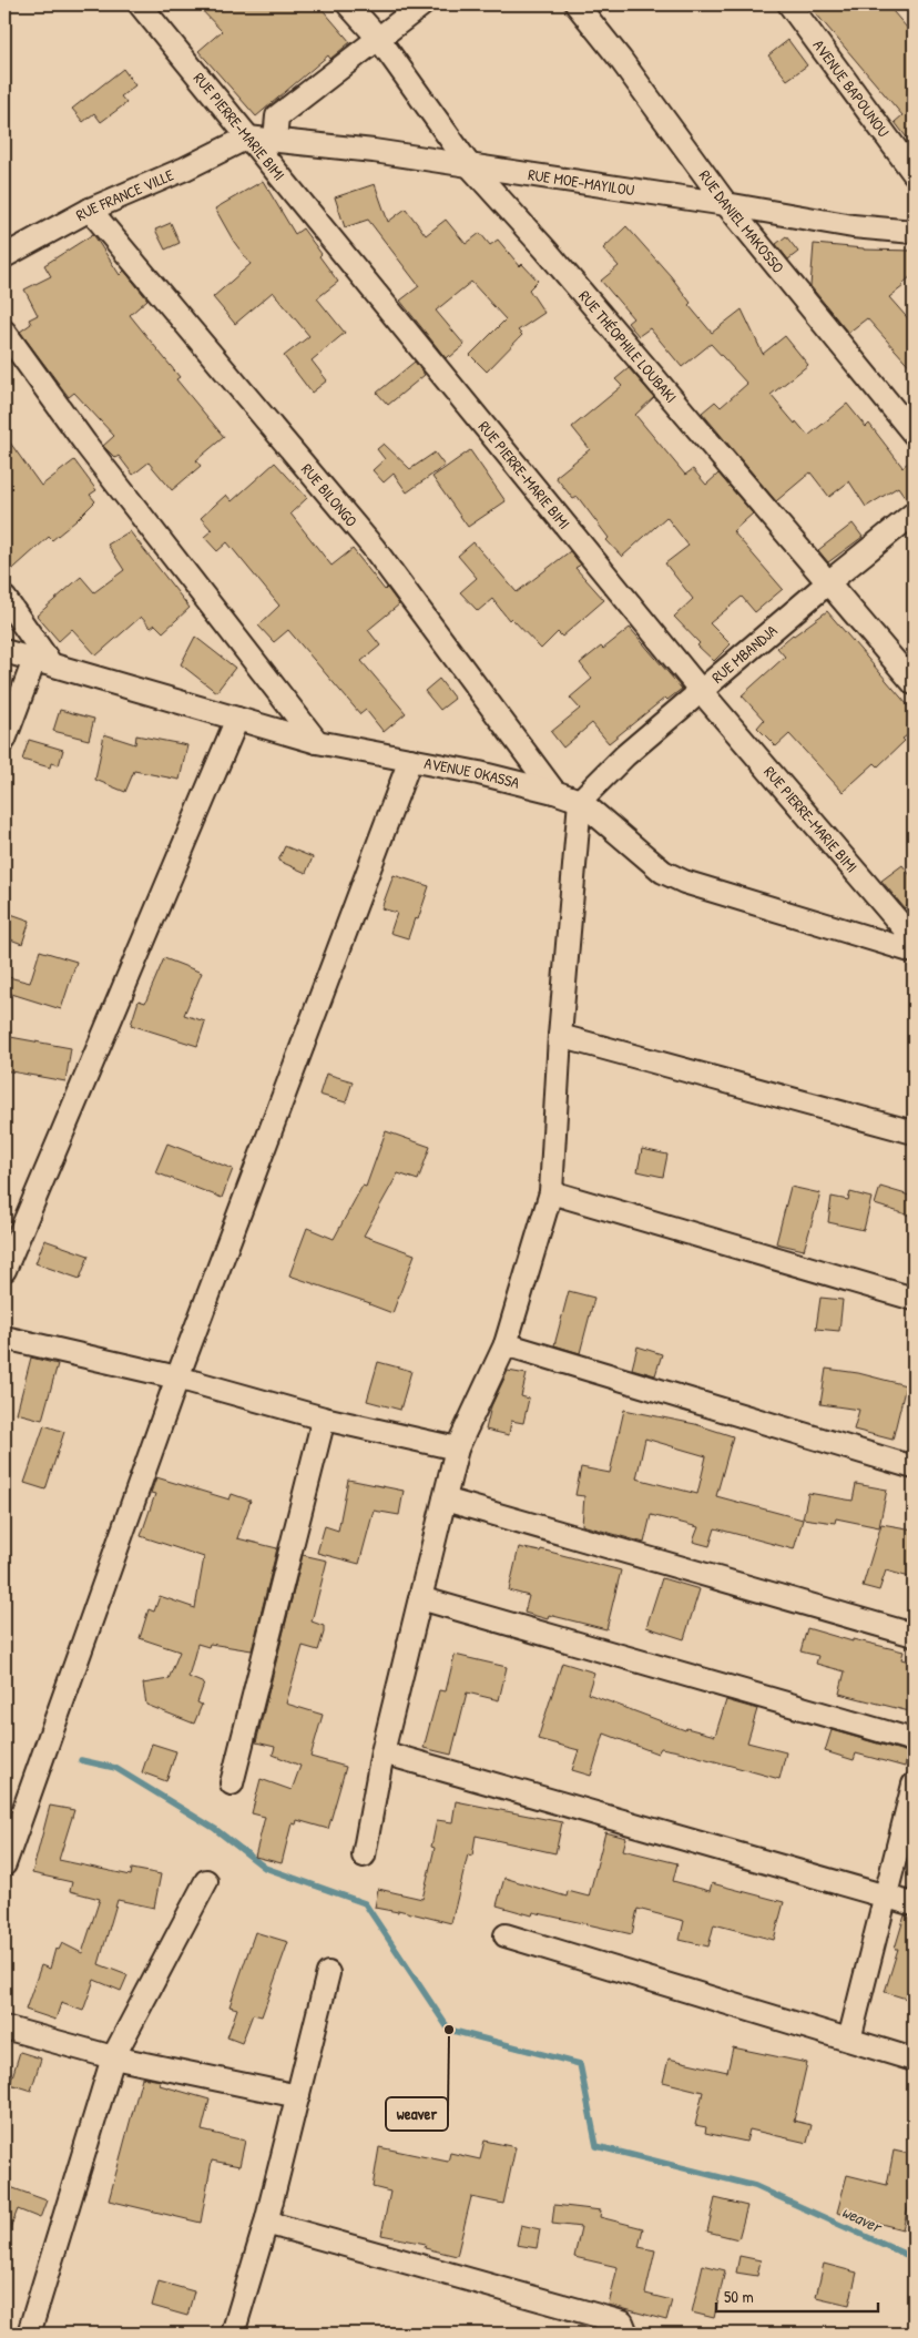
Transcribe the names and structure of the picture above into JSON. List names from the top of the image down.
{
  "streets": {
    "street": [
      "AVENUE BAPOUNOU",
      "RUE PIERRE-MARIE BIMI",
      "RUE MOE-MAYILOU",
      "RUE FRANCE VILLE",
      "RUE DANIEL MAKOSSO",
      "RUE THÉOPHILE LOUBAKI",
      "RUE BILONGO",
      "RUE MBANDJA",
      "AVENUE OKASSA"
    ]
  },
  "crossings": [
    ["RUE PIERRE-MARIE BIMI", "RUE MOE-MAYILOU"],
    ["RUE PIERRE-MARIE BIMI", "RUE FRANCE VILLE"],
    ["RUE PIERRE-MARIE BIMI", "RUE MBANDJA"],
    ["RUE MOE-MAYILOU", "RUE FRANCE VILLE"],
    ["RUE MOE-MAYILOU", "RUE DANIEL MAKOSSO"],
    ["RUE MOE-MAYILOU", "RUE THÉOPHILE LOUBAKI"],
    ["RUE FRANCE VILLE", "RUE BILONGO"],
    ["RUE THÉOPHILE LOUBAKI", "RUE MBANDJA"],
    ["RUE BILONGO", "AVENUE OKASSA"],
    ["RUE MBANDJA", "AVENUE OKASSA"]
  ],
  "water": ["weaver"],
  "places": ["weaver"],
  "scale_bar": "50 m"
}
